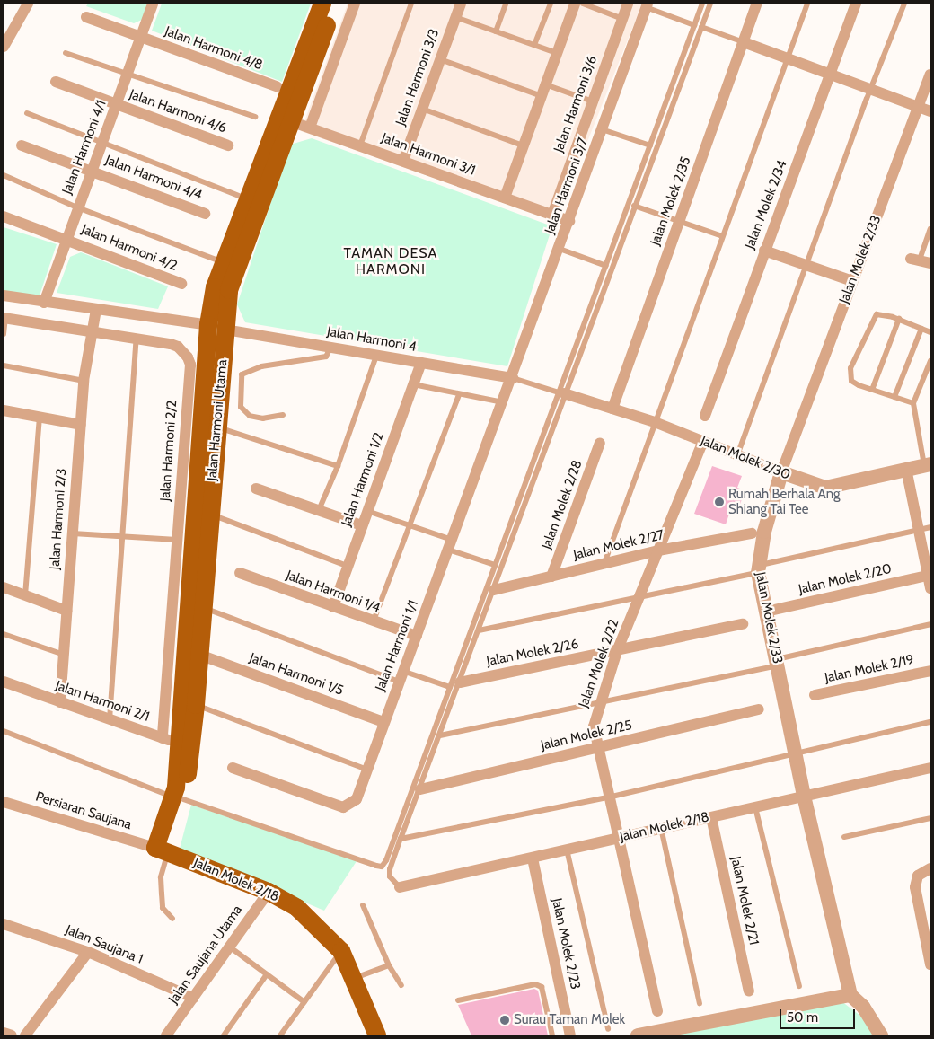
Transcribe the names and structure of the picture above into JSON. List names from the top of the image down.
{
  "streets": {
    "main road": ["Jalan Harmoni Utama", "Jalan Molek 2/18"],
    "street": [
      "Jalan Harmoni 4/8",
      "Jalan Harmoni 3/3",
      "Jalan Harmoni 3/6",
      "Jalan Harmoni 4/6",
      "Jalan Harmoni 4/1",
      "Jalan Harmoni 3/1",
      "Jalan Harmoni 4/4",
      "Jalan Harmoni 3/7",
      "Jalan Molek 2/35",
      "Jalan Molek 2/34",
      "Jalan Harmoni 4/2",
      "Jalan Molek 2/33",
      "Jalan Harmoni 4",
      "Jalan Harmoni 2/2",
      "Jalan Molek 2/30",
      "Jalan Harmoni 1/2",
      "Jalan Molek 2/28",
      "Jalan Harmoni 2/3",
      "Jalan Molek 2/27",
      "Jalan Molek 2/20",
      "Jalan Harmoni 1/4",
      "Jalan Harmoni 1/1",
      "Jalan Molek 2/26",
      "Jalan Molek 2/22",
      "Jalan Molek 2/19",
      "Jalan Harmoni 1/5",
      "Jalan Harmoni 2/1",
      "Jalan Molek 2/25",
      "Persiaran Saujana",
      "Jalan Molek 2/21",
      "Jalan Molek 2/23",
      "Jalan Saujana 1",
      "Jalan Saujana Utama"
    ]
  },
  "crossings": [
    ["Jalan Harmoni 4/8", "Jalan Harmoni 4/1"],
    ["Jalan Harmoni 3/3", "Jalan Harmoni 3/1"],
    ["Jalan Harmoni 3/6", "Jalan Harmoni 3/1"],
    ["Jalan Harmoni 4/6", "Jalan Harmoni 4/1"],
    ["Jalan Harmoni 4/1", "Jalan Harmoni 4/4"],
    ["Jalan Harmoni 4/1", "Jalan Harmoni 4/2"],
    ["Jalan Harmoni 3/1", "Jalan Harmoni 3/7"],
    ["Jalan Harmoni 3/1", "Jalan Harmoni Utama"],
    ["Jalan Harmoni 3/7", "Jalan Harmoni 4"],
    ["Jalan Harmoni 3/7", "Jalan Harmoni 1/1"],
    ["Jalan Molek 2/35", "Jalan Molek 2/30"],
    ["Jalan Molek 2/33", "Jalan Molek 2/30"],
    ["Jalan Molek 2/33", "Jalan Molek 2/20"],
    ["Jalan Molek 2/33", "Jalan Molek 2/18"],
    ["Jalan Harmoni 4", "Jalan Harmoni Utama"],
    ["Jalan Harmoni 4", "Jalan Harmoni 1/2"],
    ["Jalan Harmoni 4", "Jalan Harmoni 1/1"],
    ["Jalan Harmoni Utama", "Jalan Harmoni 1/5"],
    ["Jalan Harmoni Utama", "Jalan Harmoni 2/1"],
    ["Jalan Harmoni Utama", "Persiaran Saujana"],
    ["Jalan Harmoni Utama", "Jalan Molek 2/18"],
    ["Jalan Harmoni 2/2", "Jalan Harmoni 2/3"],
    ["Jalan Harmoni 2/2", "Jalan Harmoni 2/1"],
    ["Jalan Molek 2/30", "Jalan Molek 2/22"],
    ["Jalan Harmoni 1/2", "Jalan Harmoni 1/4"],
    ["Jalan Molek 2/28", "Jalan Molek 2/27"],
    ["Jalan Harmoni 2/3", "Jalan Harmoni 2/1"],
    ["Jalan Molek 2/27", "Jalan Molek 2/22"],
    ["Jalan Harmoni 1/4", "Jalan Harmoni 1/1"],
    ["Jalan Harmoni 1/1", "Jalan Harmoni 1/5"],
    ["Jalan Molek 2/26", "Jalan Molek 2/22"],
    ["Jalan Molek 2/22", "Jalan Molek 2/25"],
    ["Jalan Molek 2/22", "Jalan Molek 2/18"],
    ["Persiaran Saujana", "Jalan Molek 2/18"],
    ["Jalan Molek 2/18", "Jalan Molek 2/21"],
    ["Jalan Molek 2/18", "Jalan Molek 2/23"],
    ["Jalan Molek 2/18", "Jalan Saujana Utama"],
    ["Jalan Saujana 1", "Jalan Saujana Utama"]
  ],
  "districts": ["TAMAN DESA HARMONI"],
  "places": ["Rumah Berhala Ang Shiang Tai Tee", "Surau Taman Molek"],
  "scale_bar": "50 m"
}
